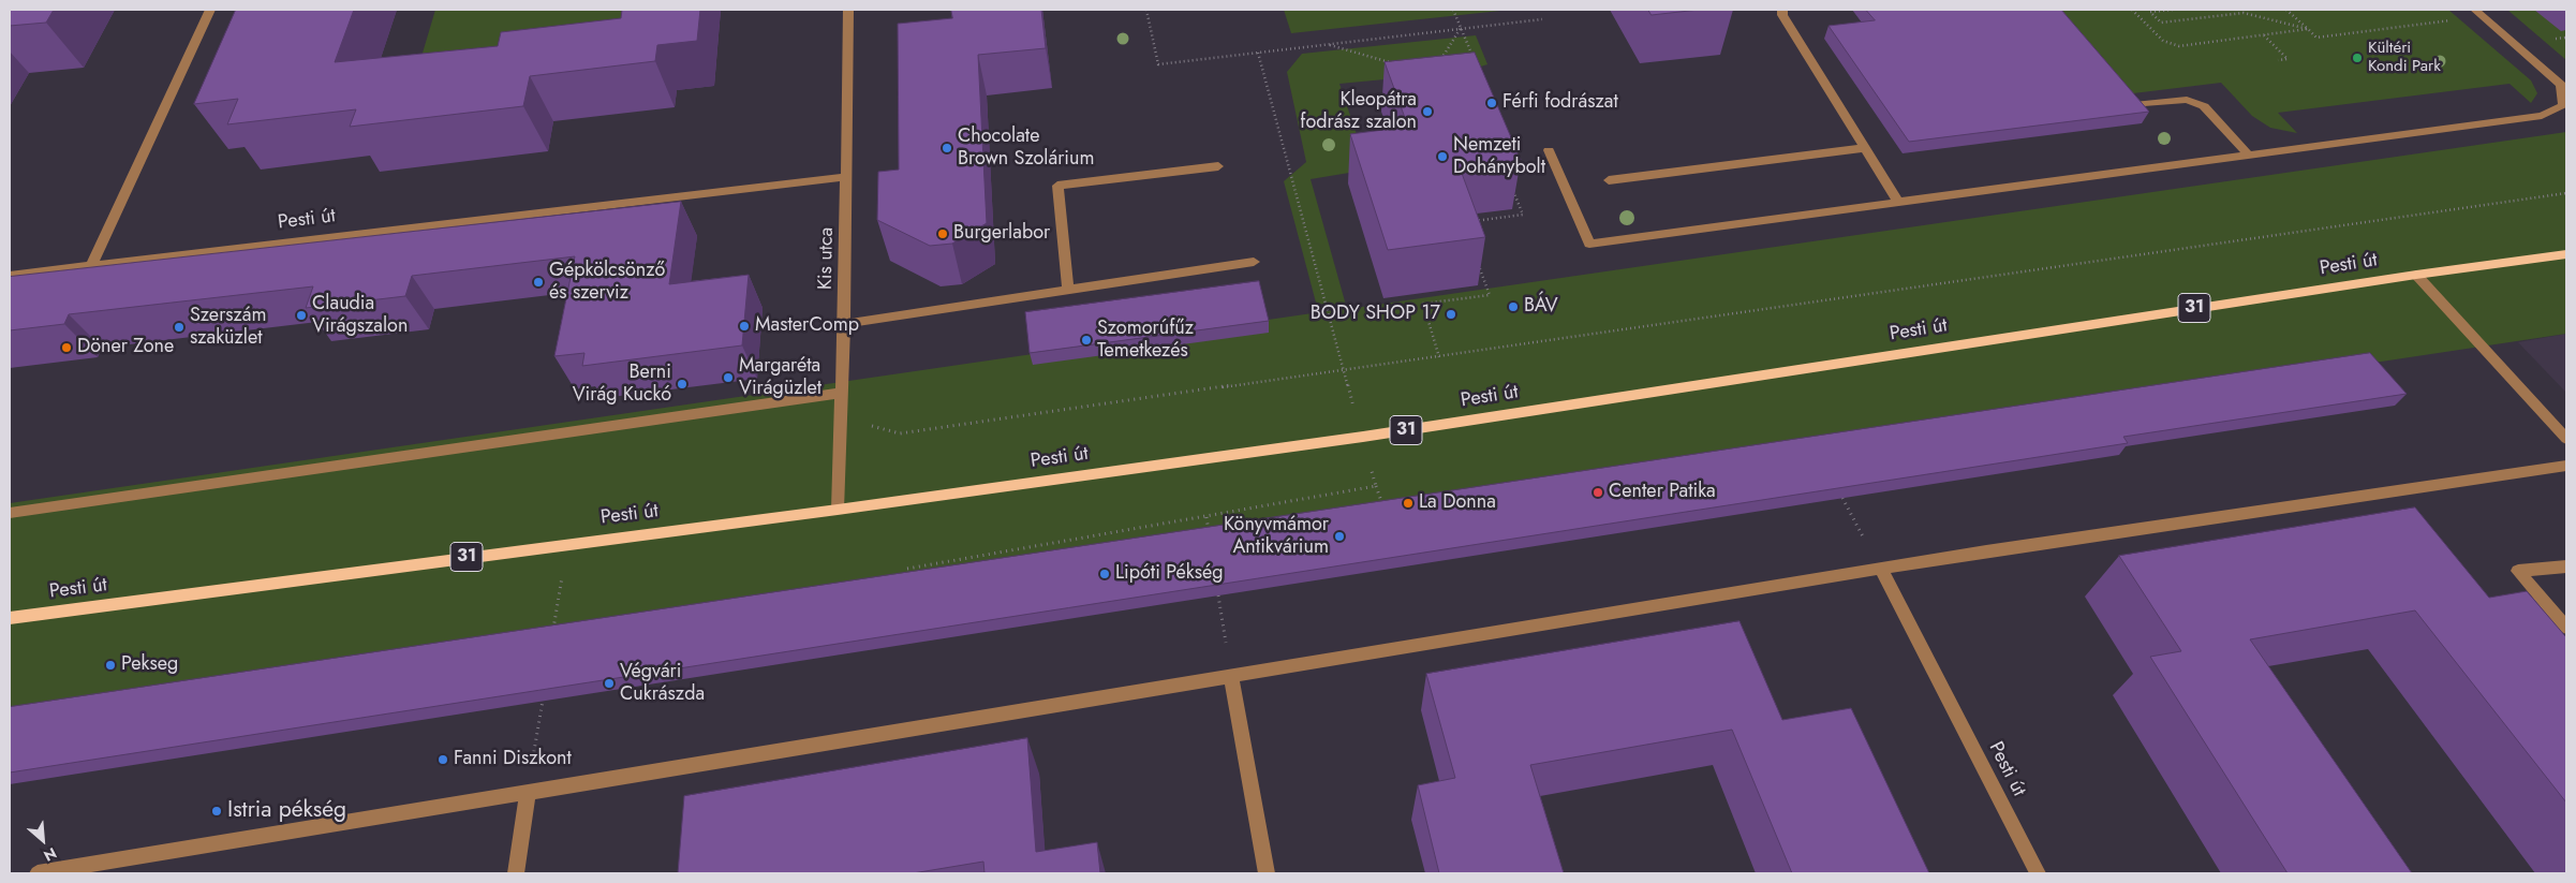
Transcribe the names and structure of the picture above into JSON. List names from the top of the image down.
{
  "streets": {
    "main road": ["Pesti út", "31"],
    "street": ["Kis utca"]
  },
  "crossings": [
    ["Pesti út", "Kis utca"]
  ],
  "places": [
    "Kültéri Kondi Park",
    "Férfi fodrászat",
    "Kleopátra fodrász szalon",
    "Chocolate Brown Szolárium",
    "Nemzeti Dohánybolt",
    "Burgerlabor",
    "Gépkölcsönző és szerviz",
    "BÁV",
    "BODY SHOP 17",
    "Claudia Virágszalon",
    "MasterComp",
    "Szerszám szaküzlet",
    "Szomorúfűz Temetkezés",
    "Döner Zone",
    "Margaréta Virágüzlet",
    "Berni Virág Kuckó",
    "Center Patika",
    "La Donna",
    "Könyvmámor Antikvárium",
    "Lipóti Pékség",
    "Pekseg",
    "Végvári Cukrászda",
    "Fanni Diszkont",
    "Istria pékség"
  ],
  "north": "bottom right"
}
